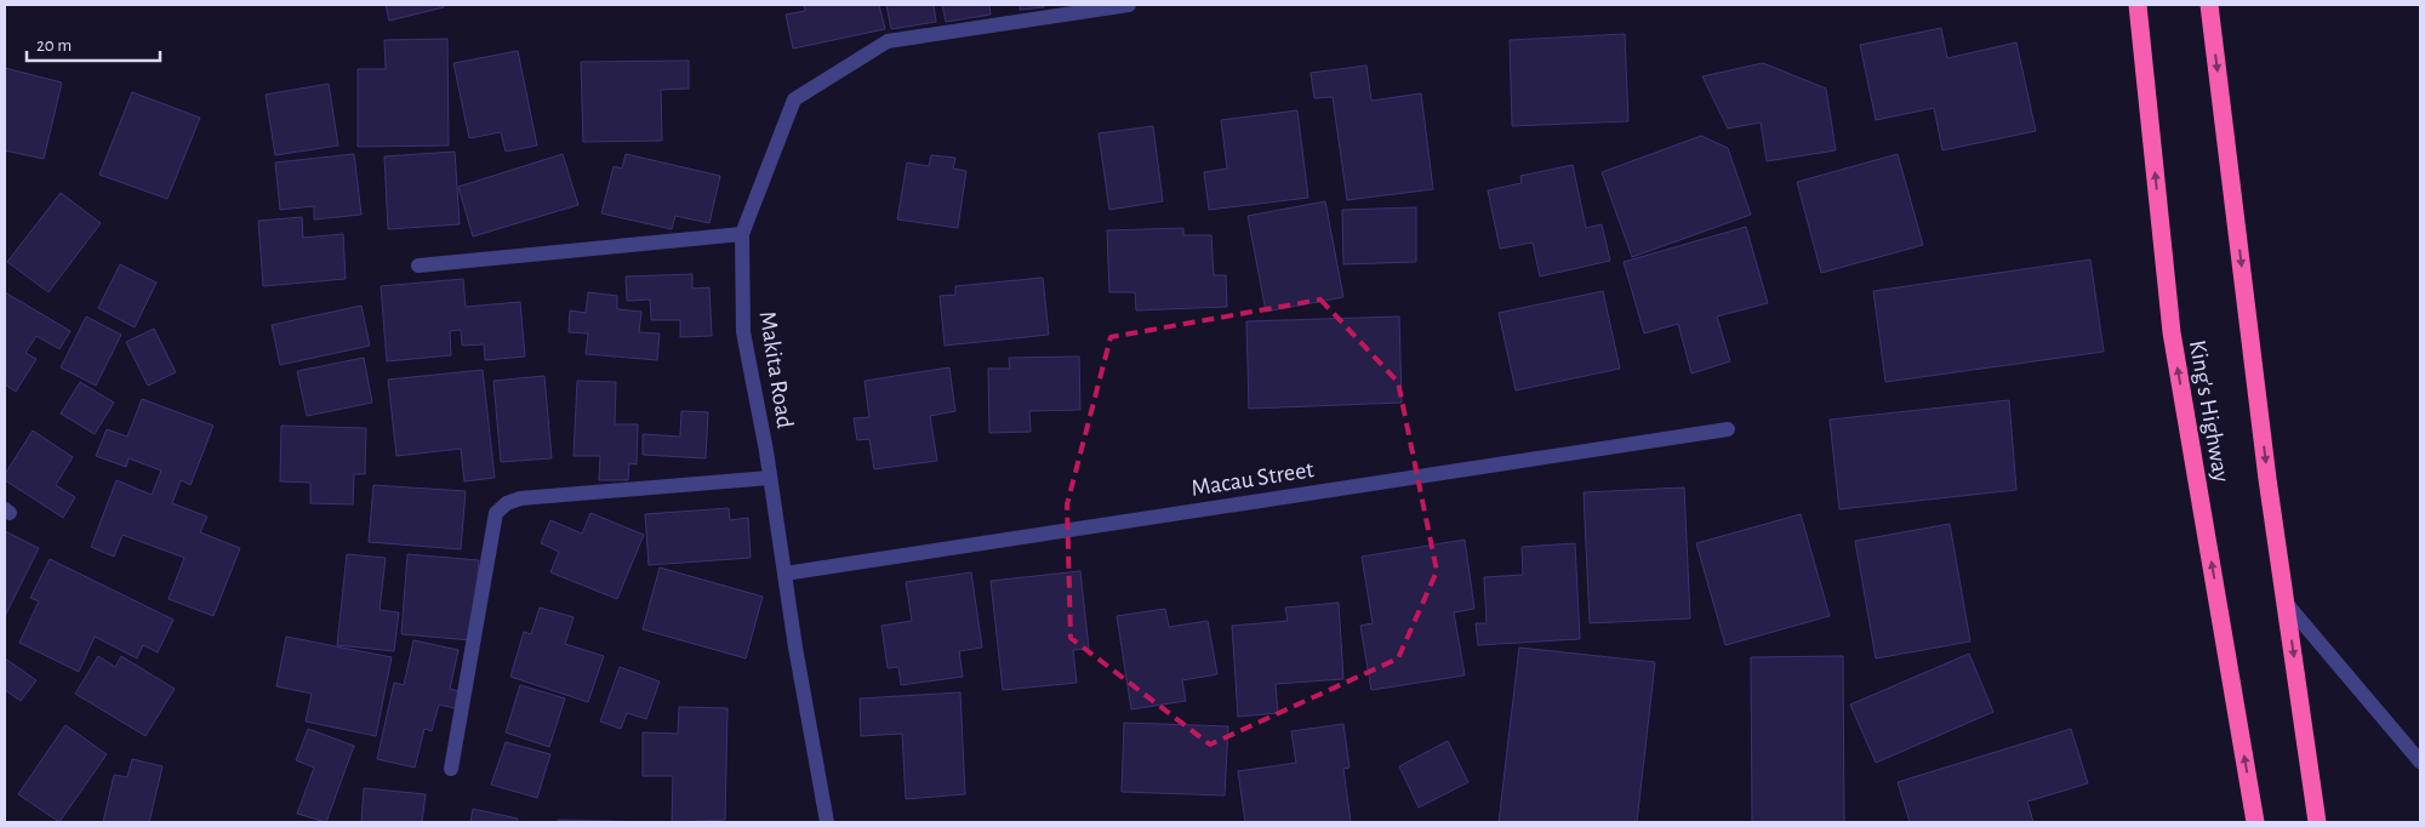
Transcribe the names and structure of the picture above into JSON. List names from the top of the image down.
{
  "streets": {
    "highway": ["King's Highway"],
    "street": ["Makita Road", "Macau Street"]
  },
  "crossings": [
    ["Makita Road", "Macau Street"]
  ],
  "scale_bar": "20 m"
}
